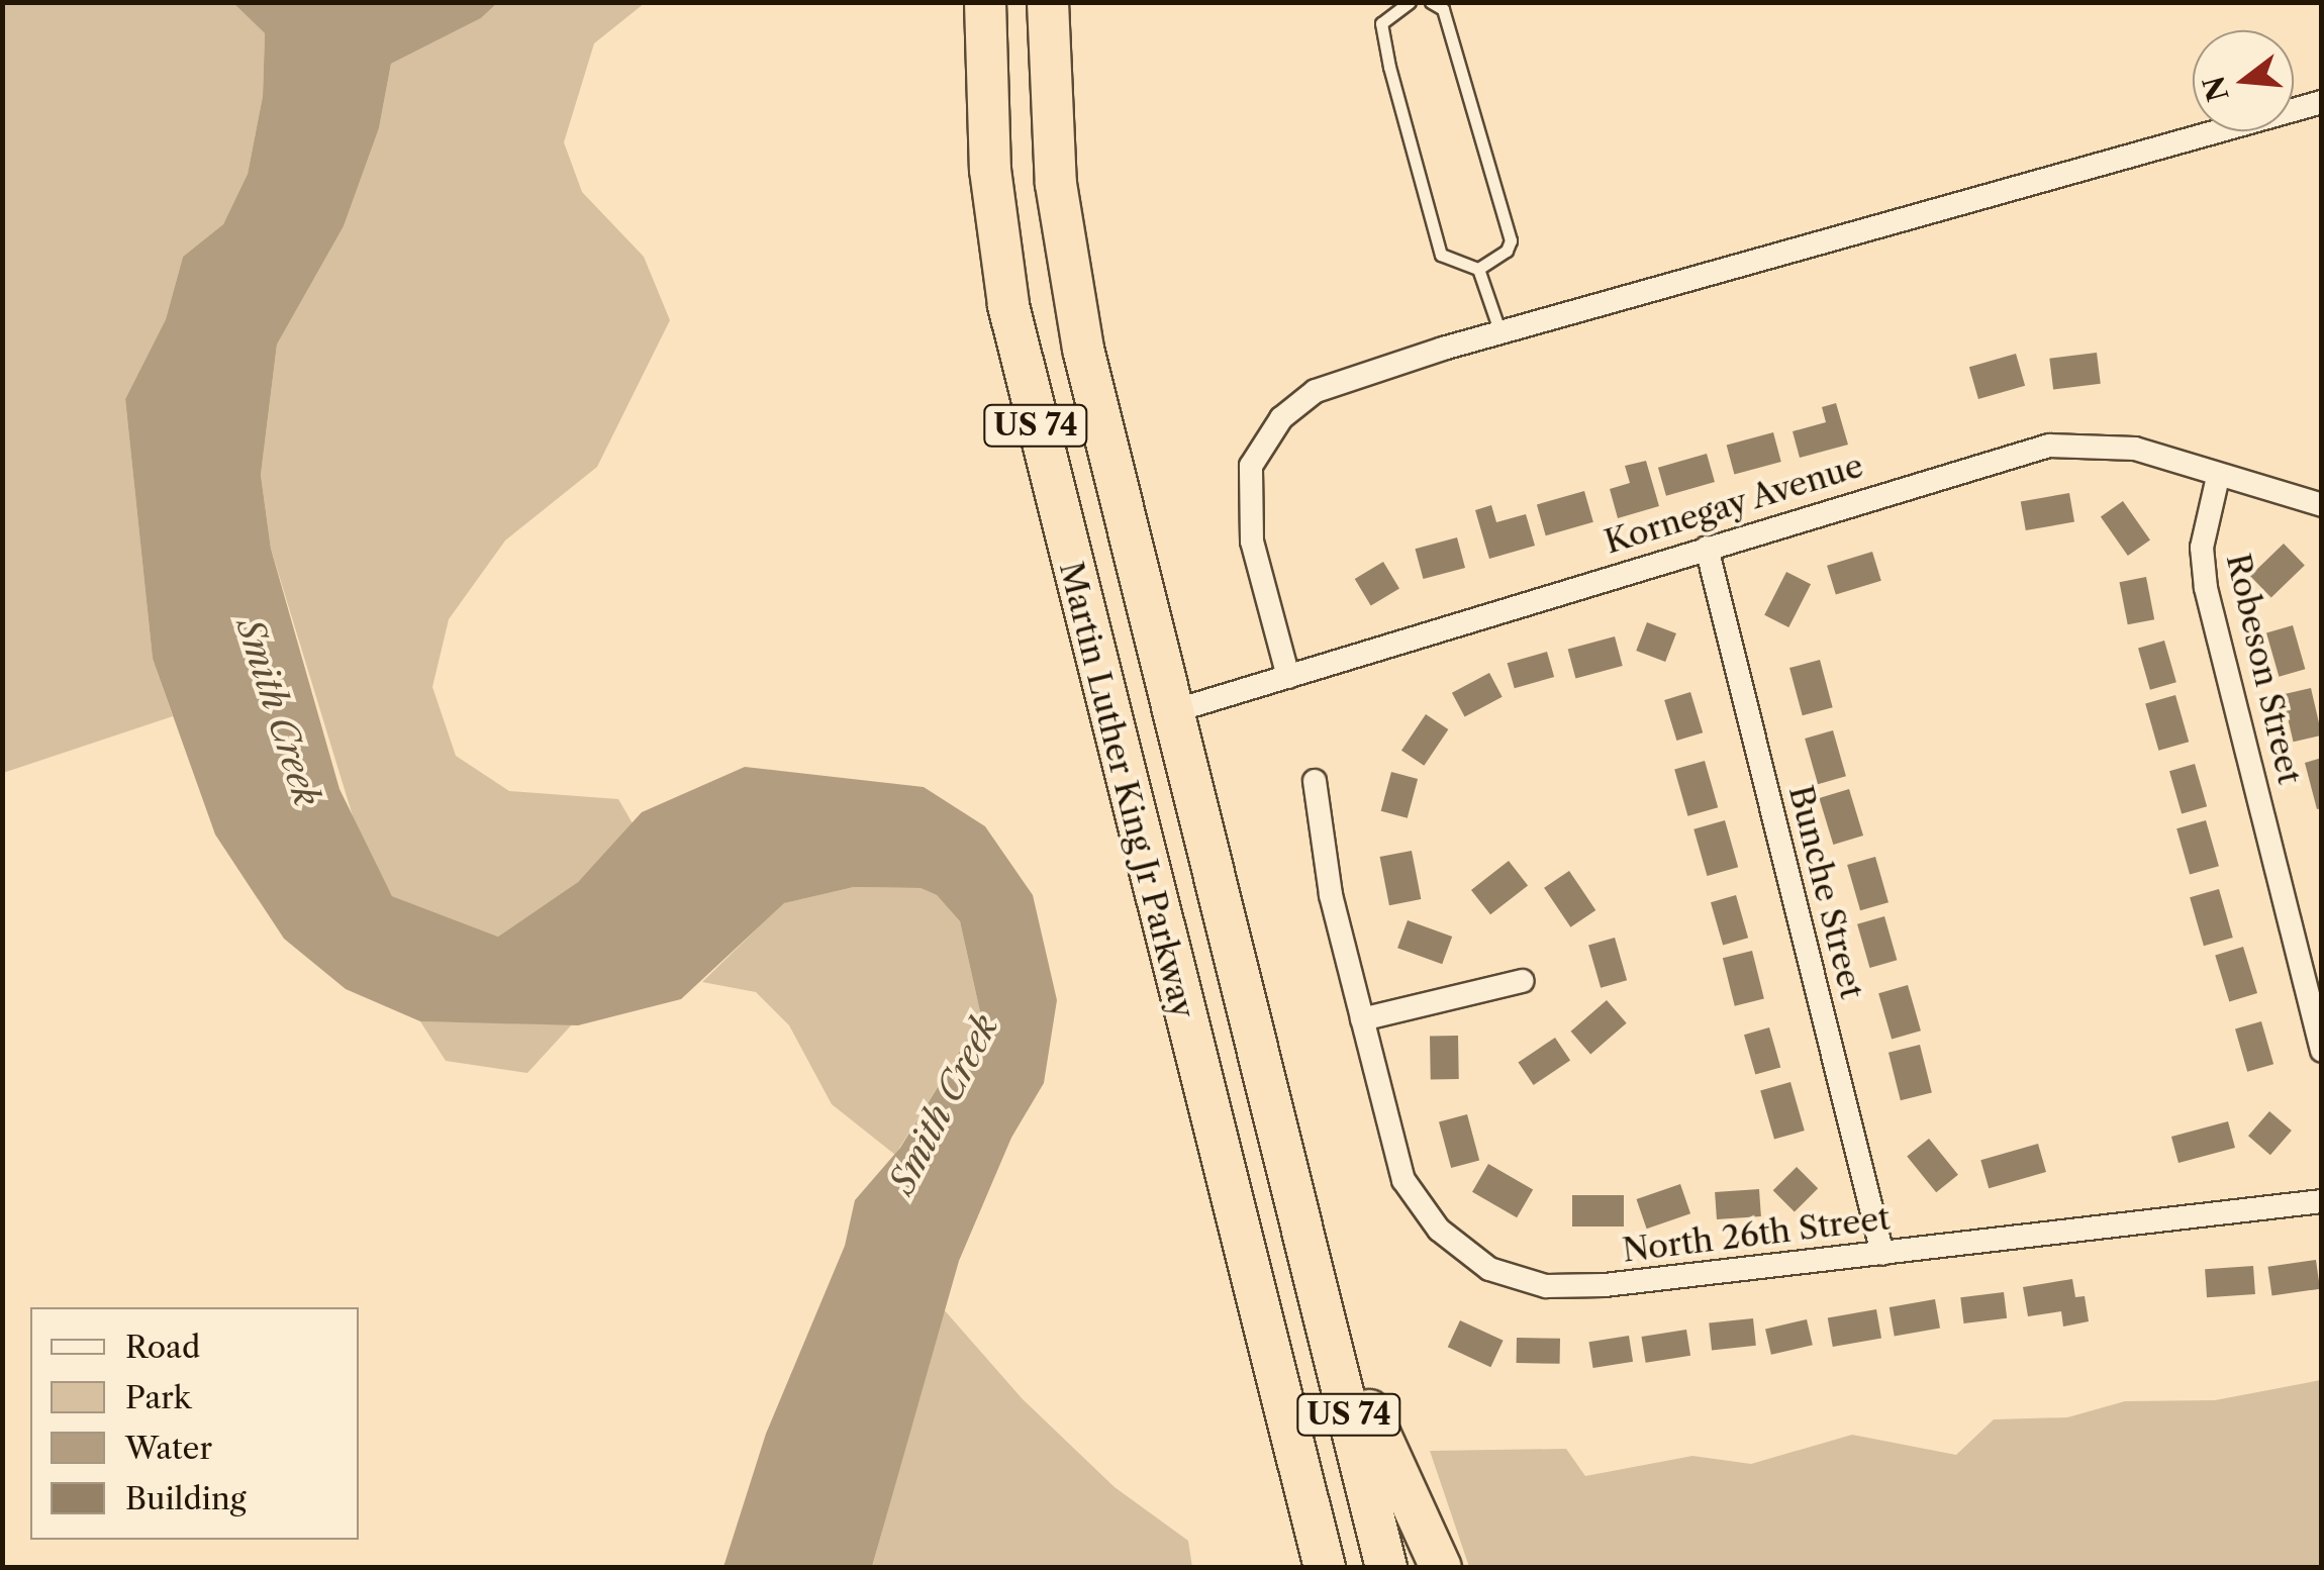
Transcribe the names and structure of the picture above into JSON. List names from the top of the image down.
{
  "streets": {
    "highway": ["US 74", "Martin Luther King Jr Parkway"],
    "street": [
      "Kornegay Avenue",
      "Robeson Street",
      "Bunche Street",
      "North 26th Street"
    ]
  },
  "crossings": [
    ["Kornegay Avenue", "Robeson Street"],
    ["Kornegay Avenue", "Martin Luther King Jr Parkway"],
    ["Kornegay Avenue", "Bunche Street"],
    ["Bunche Street", "North 26th Street"]
  ],
  "water": ["Smith Creek"],
  "legend": [
    "Road",
    "Park",
    "Water",
    "Building"
  ],
  "north": "left"
}
